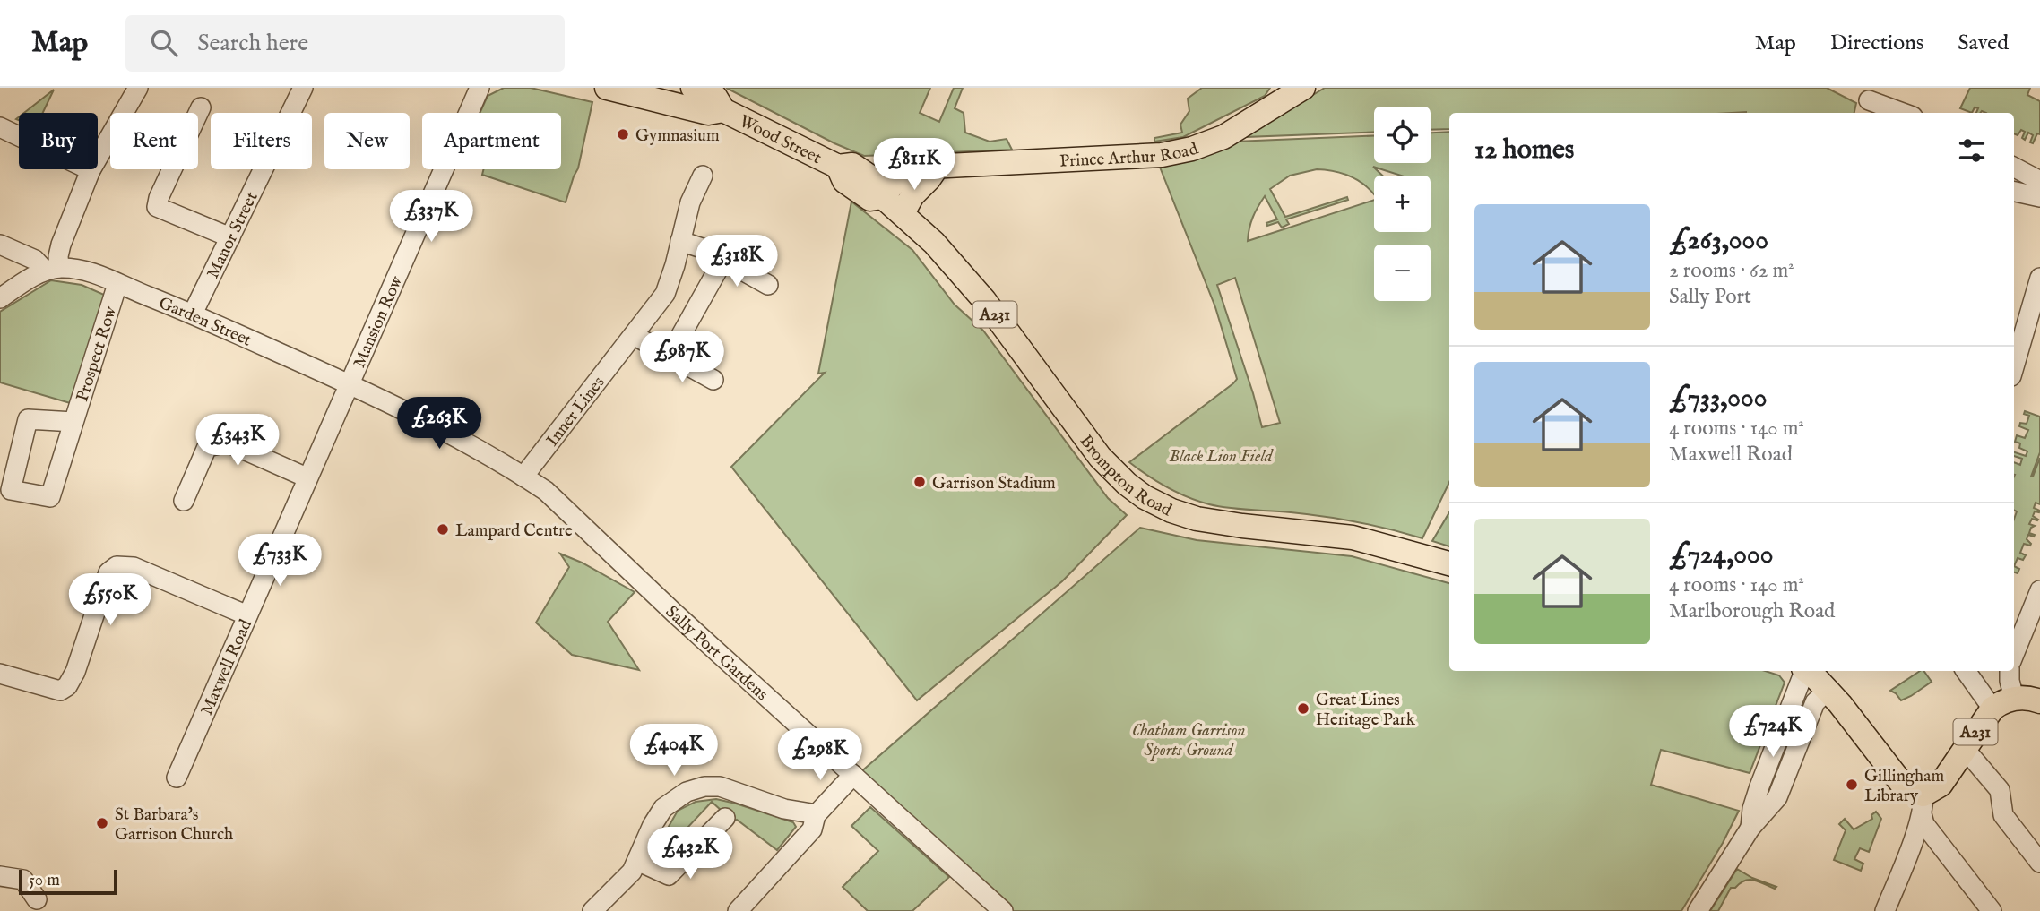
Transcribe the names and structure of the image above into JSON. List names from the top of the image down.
{
  "streets": {
    "main road": [
      "Wood Street",
      "Prince Arthur Road",
      "A231",
      "Brompton Road"
    ],
    "street": [
      "Manor Street",
      "Garden Street",
      "Mansion Row",
      "Prospect Row",
      "Inner Lines",
      "Sally Port Gardens",
      "Maxwell Road"
    ]
  },
  "crossings": [
    ["Wood Street", "Prince Arthur Road"],
    ["Wood Street", "Brompton Road"],
    ["Manor Street", "Garden Street"],
    ["Garden Street", "Mansion Row"],
    ["Garden Street", "Prospect Row"],
    ["Garden Street", "Inner Lines"],
    ["Garden Street", "Sally Port Gardens"],
    ["Garden Street", "Maxwell Road"],
    ["Mansion Row", "Maxwell Road"],
    ["Inner Lines", "Sally Port Gardens"]
  ],
  "parks": ["Black Lion Field", "Chatham Garrison Sports Ground"],
  "places": [
    "Gymnasium",
    "Garrison Stadium",
    "Lampard Centre",
    "Great Lines Heritage Park",
    "Gillingham Library",
    "St Barbara's Garrison Church"
  ],
  "scale_bar": "50 m",
  "page": {
    "header": "Map",
    "search": "Search here",
    "nav": ["Map", "Directions", "Saved"],
    "map_buttons": ["+", "−"],
    "chip": [
      "Buy",
      "Rent",
      "Filters",
      "New",
      "Apartment"
    ],
    "heading": "12 homes",
    "price": [
      "£811K",
      "£337K",
      "£318K",
      "£987K",
      "£263K",
      "£343K",
      "£733K",
      "£550K",
      "£724K",
      "£404K",
      "£298K",
      "£432K"
    ],
    "list": [
      {
        "name": "£263,000",
        "note": "2 rooms · 62 m² · Sally Port"
      },
      {
        "name": "£733,000",
        "note": "4 rooms · 140 m² · Maxwell Road"
      },
      {
        "name": "£724,000",
        "note": "4 rooms · 140 m² · Marlborough Road"
      }
    ],
    "scale": "50 m"
  }
}
